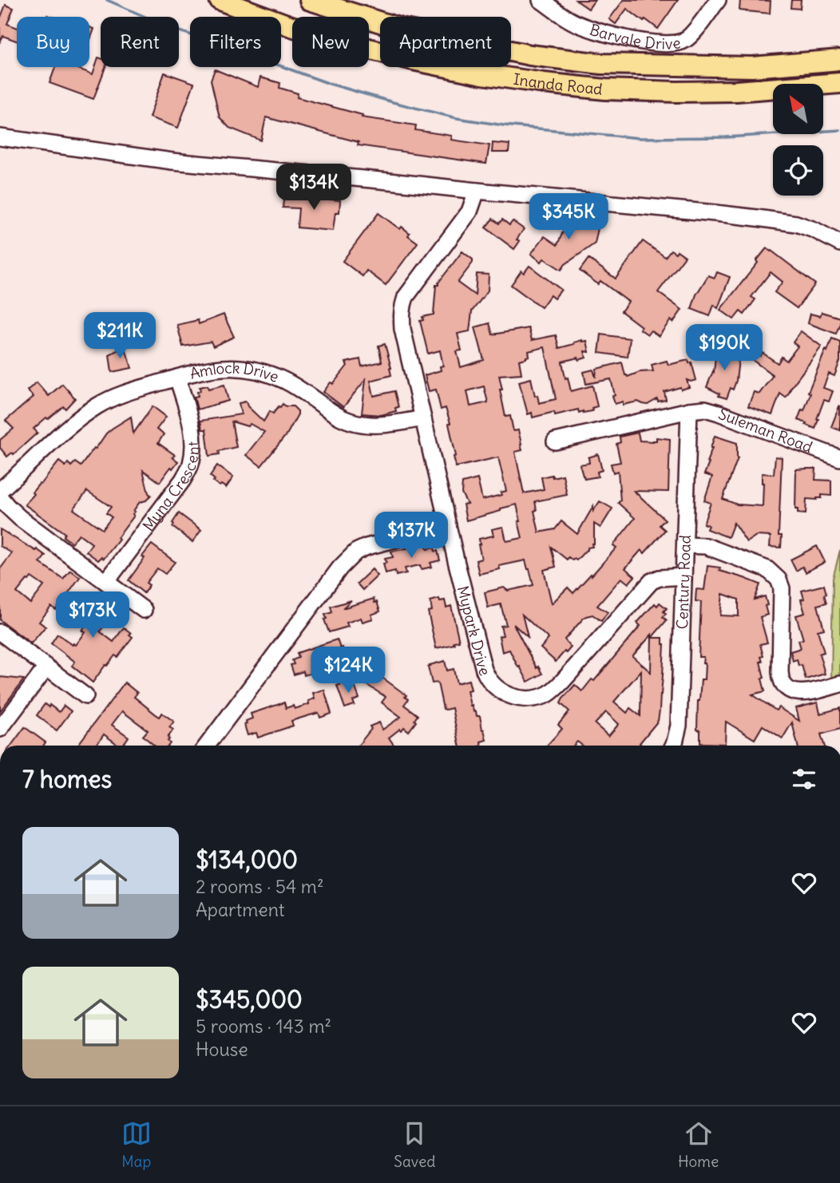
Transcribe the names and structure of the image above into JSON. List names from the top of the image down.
{
  "streets": {
    "main road": ["Inanda Road"],
    "street": [
      "Barvale Drive",
      "Amlock Drive",
      "Suleman Road",
      "Myna Crescent",
      "Century Road",
      "Mypark Drive"
    ]
  },
  "crossings": [
    ["Amlock Drive", "Myna Crescent"],
    ["Amlock Drive", "Mypark Drive"],
    ["Suleman Road", "Century Road"],
    ["Century Road", "Mypark Drive"]
  ],
  "north": "top left",
  "page": {
    "chip": [
      "Buy",
      "Rent",
      "Filters",
      "New",
      "Apartment"
    ],
    "price": [
      "$134K",
      "$345K",
      "$211K",
      "$190K",
      "$137K",
      "$173K",
      "$124K"
    ],
    "heading": "7 homes",
    "list": [
      {
        "name": "$134,000",
        "note": "2 rooms · 54 m² · Apartment"
      },
      {
        "name": "$345,000",
        "note": "5 rooms · 143 m² · House"
      }
    ],
    "tabs": ["Map", "Saved", "Home"]
  }
}
